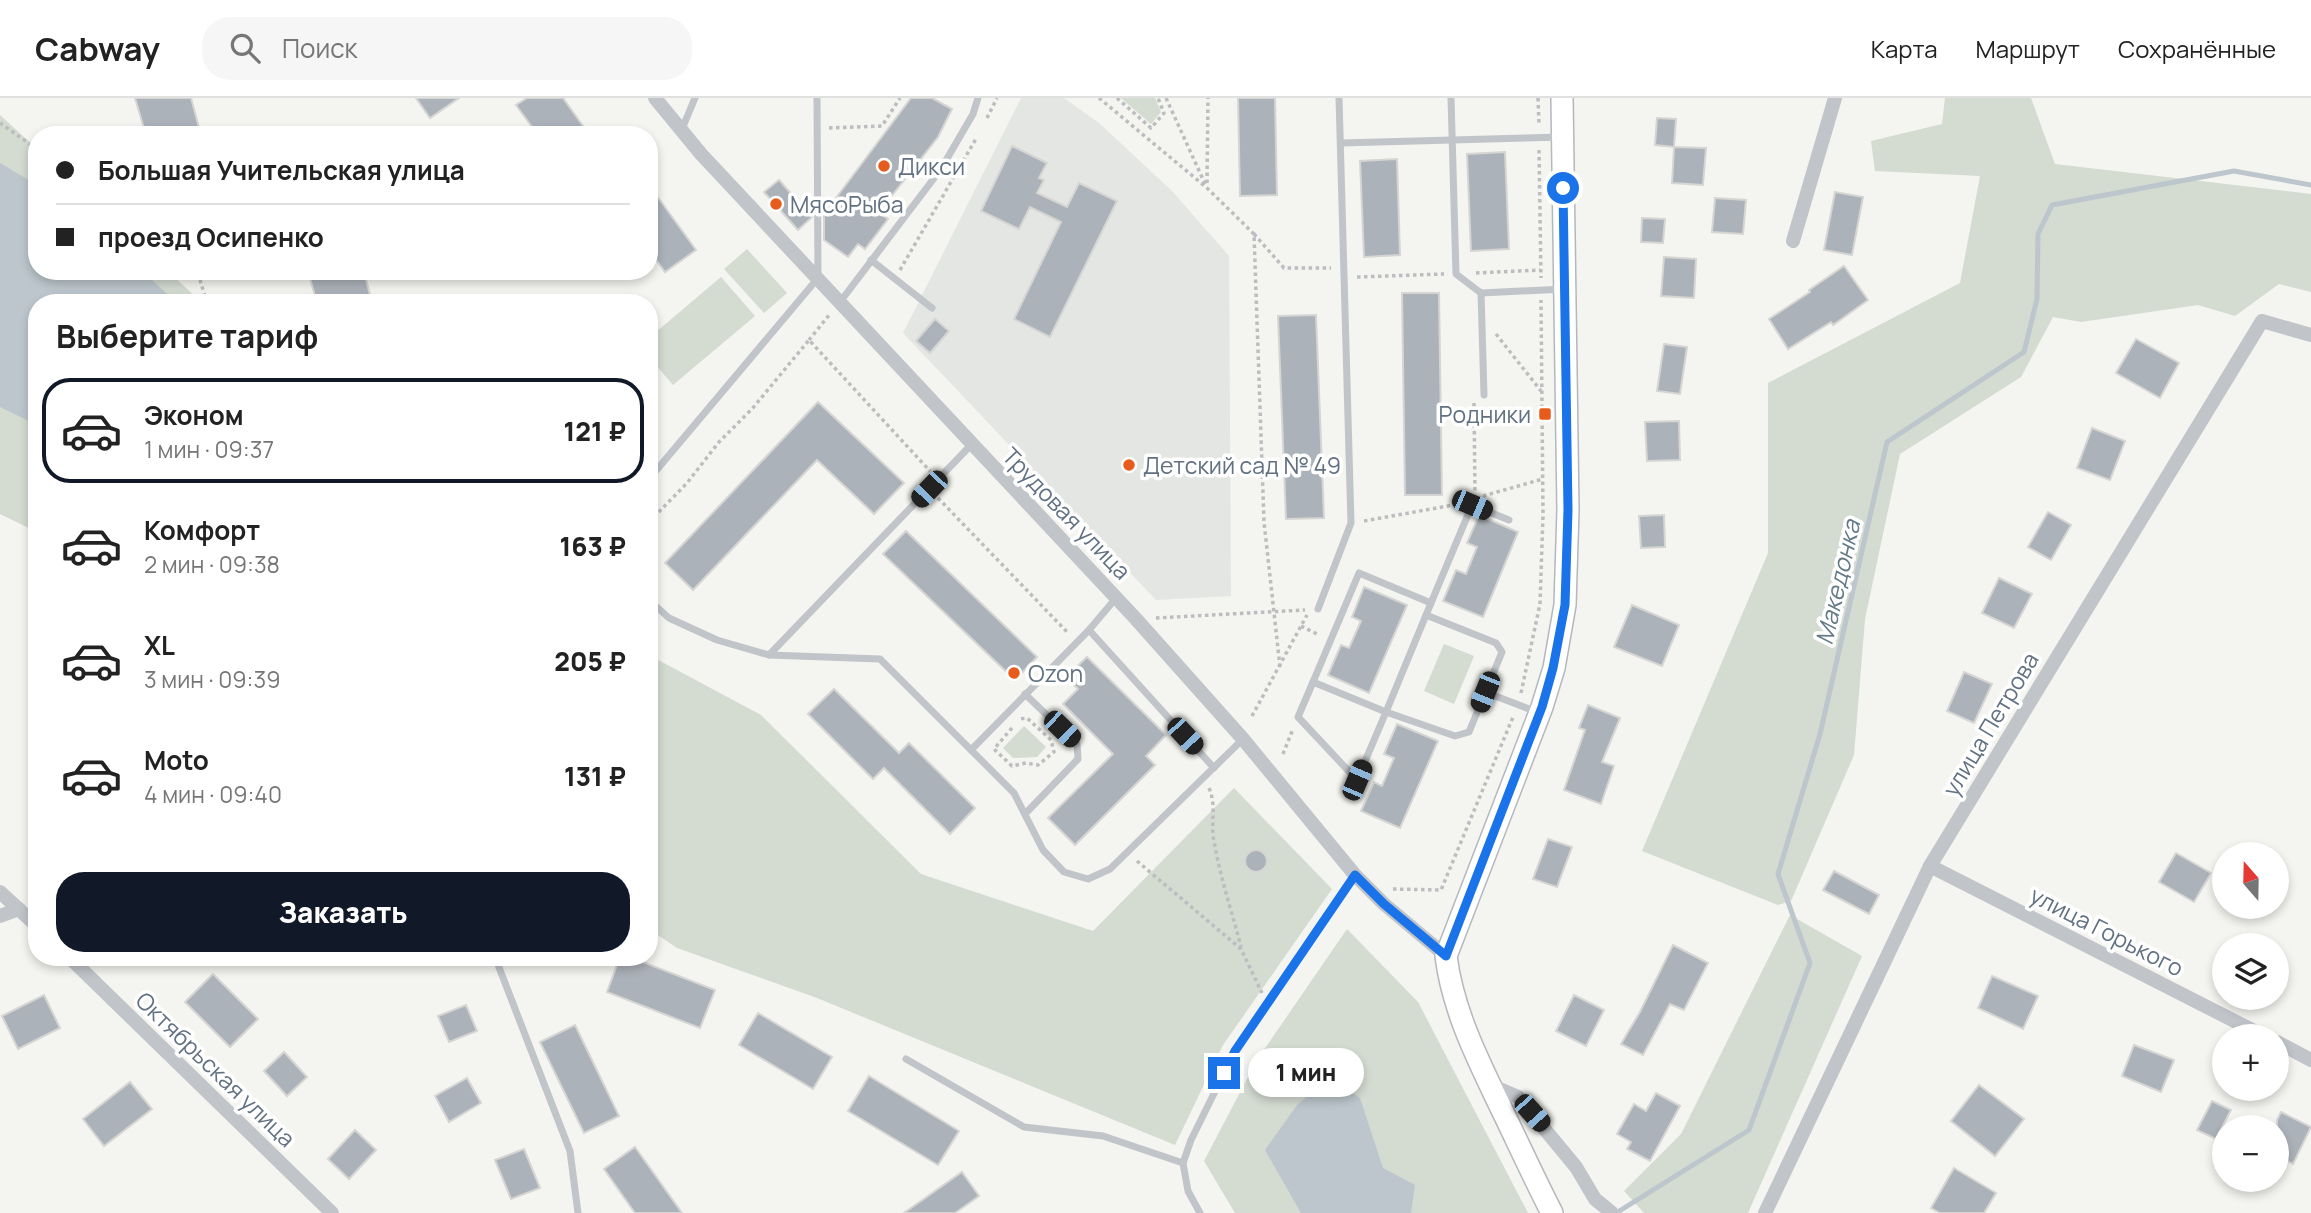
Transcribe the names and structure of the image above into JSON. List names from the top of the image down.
{
  "streets": {
    "street": [
      "Трудовая улица",
      "улица Петрова",
      "улица Горького",
      "Октябрьская улица"
    ]
  },
  "crossings": [
    ["улица Петрова", "улица Горького"]
  ],
  "water": ["Македонка"],
  "places": {
    "other": [
      "Дикси",
      "МясоРыба",
      "Детский сад № 49",
      "Ozon"
    ],
    "transit": ["Родники"]
  },
  "north": "top",
  "page": {
    "header": "Cabway",
    "search": "Поиск",
    "nav": ["Карта", "Маршрут", "Сохранённые"],
    "banner": ["Большая Учительская улица", "проезд Осипенко"],
    "heading": "Выберите тариф",
    "list": [
      {
        "name": "Эконом",
        "note": "1 мин · 09:37",
        "value": "121 ₽"
      },
      {
        "name": "Комфорт",
        "note": "2 мин · 09:38",
        "value": "163 ₽"
      },
      {
        "name": "XL",
        "note": "3 мин · 09:39",
        "value": "205 ₽"
      },
      {
        "name": "Moto",
        "note": "4 мин · 09:40",
        "value": "131 ₽"
      }
    ],
    "map_buttons": ["+", "−"],
    "buttons": "Заказать",
    "bubble": "1 мин"
  }
}
